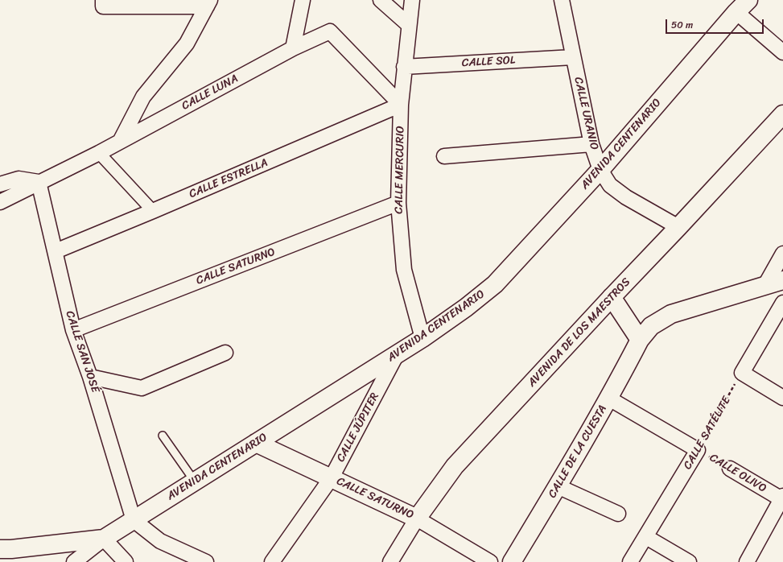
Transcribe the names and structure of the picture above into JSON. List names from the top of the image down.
{
  "streets": {
    "main road": [
      "AVENIDA CENTENARIO",
      "CALLE SATURNO",
      "AVENIDA DE LOS MAESTROS",
      "CALLE DE LA CUESTA"
    ],
    "street": [
      "CALLE SOL",
      "CALLE LUNA",
      "CALLE URANIO",
      "CALLE MERCURIO",
      "CALLE ESTRELLA",
      "CALLE SAN JOSÉ",
      "CALLE JÚPITER",
      "CALLE SATÉLITE",
      "CALLE OLIVO"
    ]
  },
  "crossings": [
    ["CALLE SOL", "CALLE URANIO"],
    ["CALLE SOL", "CALLE MERCURIO"],
    ["CALLE LUNA", "CALLE MERCURIO"],
    ["CALLE LUNA", "CALLE ESTRELLA"],
    ["CALLE LUNA", "CALLE SAN JOSÉ"],
    ["CALLE URANIO", "AVENIDA CENTENARIO"],
    ["CALLE URANIO", "AVENIDA DE LOS MAESTROS"],
    ["AVENIDA CENTENARIO", "CALLE MERCURIO"],
    ["AVENIDA CENTENARIO", "CALLE SATURNO"],
    ["AVENIDA CENTENARIO", "CALLE SAN JOSÉ"],
    ["AVENIDA CENTENARIO", "CALLE JÚPITER"],
    ["CALLE MERCURIO", "CALLE ESTRELLA"],
    ["CALLE MERCURIO", "CALLE SATURNO"],
    ["CALLE ESTRELLA", "CALLE SAN JOSÉ"],
    ["CALLE SATURNO", "AVENIDA DE LOS MAESTROS"],
    ["CALLE SATURNO", "CALLE SAN JOSÉ"],
    ["CALLE SATURNO", "CALLE JÚPITER"],
    ["CALLE SATÉLITE", "CALLE OLIVO"],
    ["CALLE DE LA CUESTA", "CALLE OLIVO"]
  ],
  "scale_bar": "50 m"
}
